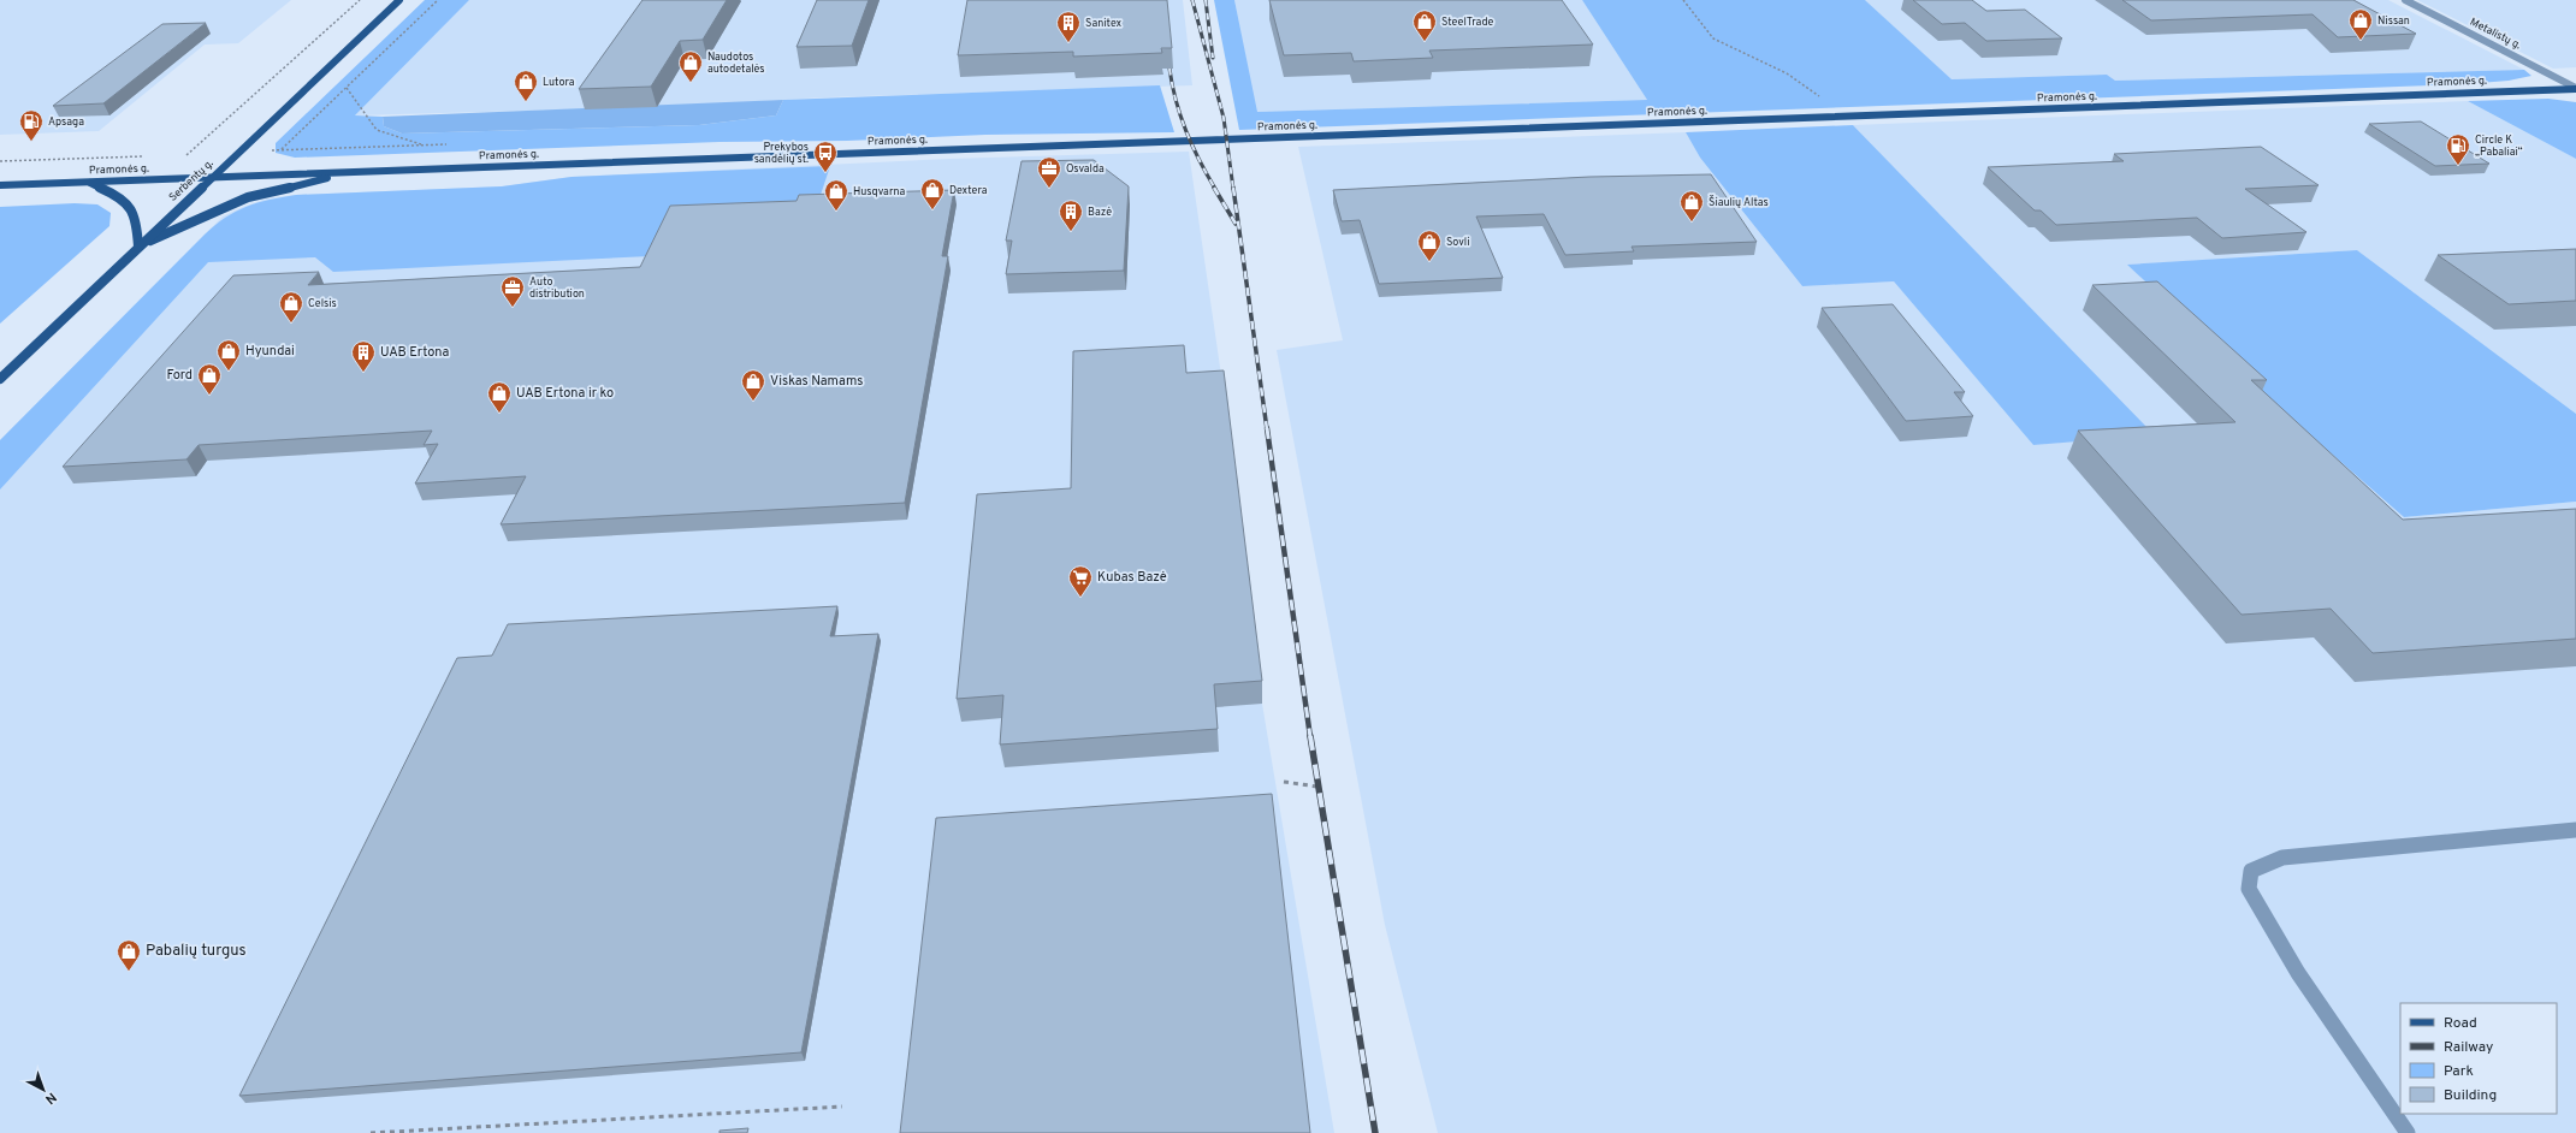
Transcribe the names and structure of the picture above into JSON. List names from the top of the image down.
{
  "streets": {
    "main road": ["Pramonės g.", "Serbentų g."],
    "street": ["Metalistų g."]
  },
  "crossings": [
    ["Metalistų g.", "Pramonės g."],
    ["Pramonės g.", "Serbentų g."]
  ],
  "places": {
    "shop": [
      "Nissan",
      "SteelTrade",
      "Naudotos autodetalės",
      "Lutora",
      "Dextera",
      "Husqvarna",
      "Šiaulių Altas",
      "Sovli",
      "Celsis",
      "Hyundai",
      "Ford",
      "Viskas Namams",
      "UAB Ertona ir ko",
      "Pabalių turgus"
    ],
    "building": ["Sanitex", "Bazė", "UAB Ertona"],
    "fuel station": ["Apsaga", "Circle K „Pabaliai“"],
    "bus stop": ["Prekybos sandėlių st."],
    "office": ["Osvalda", "Auto distribution"],
    "supermarket": ["Kubas Bazė"]
  },
  "legend": [
    "Road",
    "Railway",
    "Park",
    "Building"
  ],
  "north": "bottom right"
}
